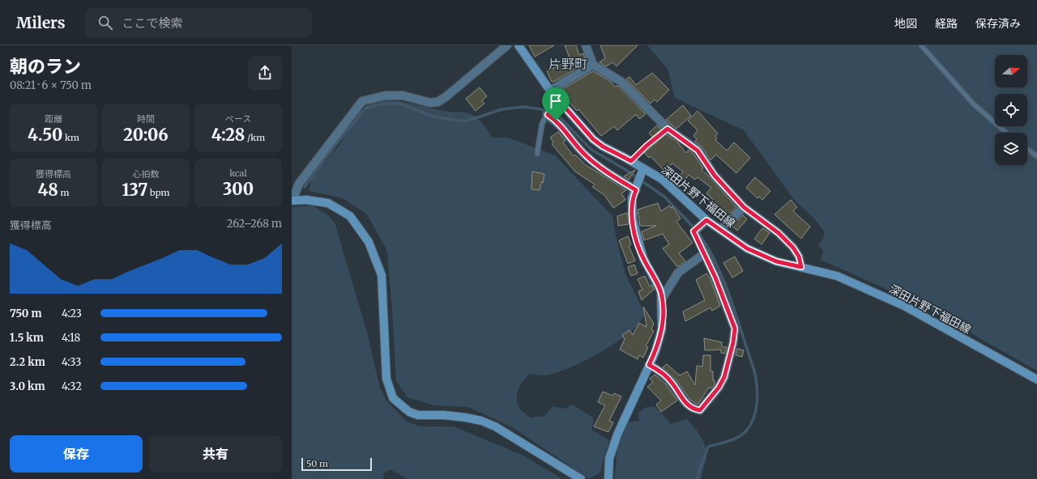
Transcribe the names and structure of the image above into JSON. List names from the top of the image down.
{
  "streets": {
    "main road": ["深田片野下福田線"]
  },
  "districts": ["片野町"],
  "scale_bar": "50 m",
  "north": "right",
  "page": {
    "header": "Milers",
    "search": "ここで検索",
    "nav": ["地図", "経路", "保存済み"],
    "heading": ["朝のラン", "08:21 · 6 × 750 m"],
    "stats": [
      ["距離", "4.50 km"],
      ["時間", "20:06"],
      ["ペース", "4:28 /km"],
      ["獲得標高", "48 m"],
      ["心拍数", "137 bpm"],
      ["kcal", "300"]
    ],
    "chart": ["獲得標高", "262–268 m"],
    "list": [
      {
        "name": "750 m",
        "note": "4:23"
      },
      {
        "name": "1.5 km",
        "note": "4:18"
      },
      {
        "name": "2.2 km",
        "note": "4:33"
      },
      {
        "name": "3.0 km",
        "note": "4:32"
      }
    ],
    "buttons": ["保存", "共有"],
    "scale": "50 m"
  }
}
